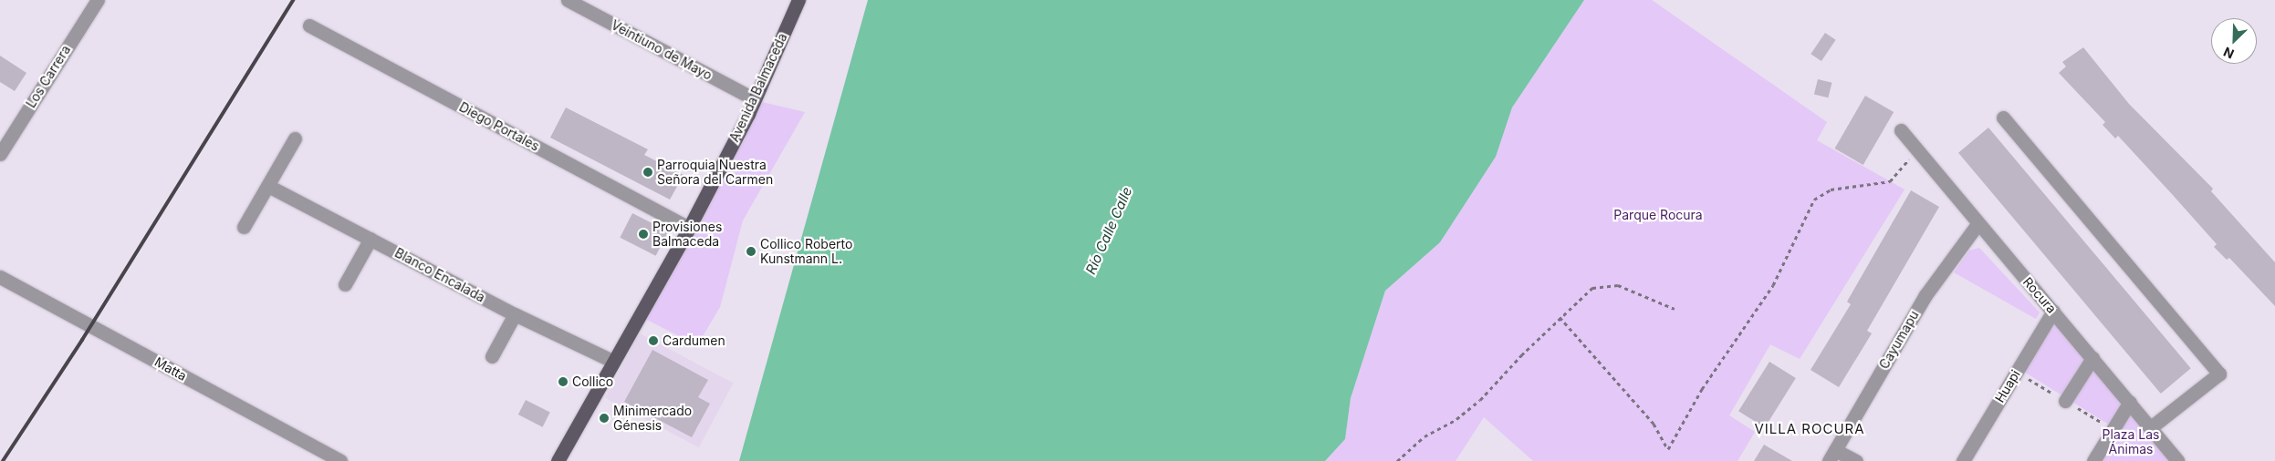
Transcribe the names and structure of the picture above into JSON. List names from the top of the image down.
{
  "streets": {
    "main road": ["Avenida Balmaceda"],
    "street": [
      "Veintiuno de Mayo",
      "Los Carrera",
      "Diego Portales",
      "Blanco Encalada",
      "Rocura",
      "Cayumapu",
      "Matta",
      "Huapi"
    ]
  },
  "crossings": [
    ["Veintiuno de Mayo", "Avenida Balmaceda"],
    ["Avenida Balmaceda", "Diego Portales"],
    ["Avenida Balmaceda", "Blanco Encalada"],
    ["Rocura", "Cayumapu"],
    ["Rocura", "Huapi"]
  ],
  "districts": ["VILLA ROCURA"],
  "water": ["Río Calle Calle"],
  "parks": ["Parque Rocura", "Plaza Las Ánimas"],
  "places": [
    "Parroquia Nuestra Señora del Carmen",
    "Provisiones Balmaceda",
    "Collico Roberto Kunstmann L.",
    "Cardumen",
    "Collico",
    "Minimercado Génesis"
  ],
  "north": "bottom left"
}
